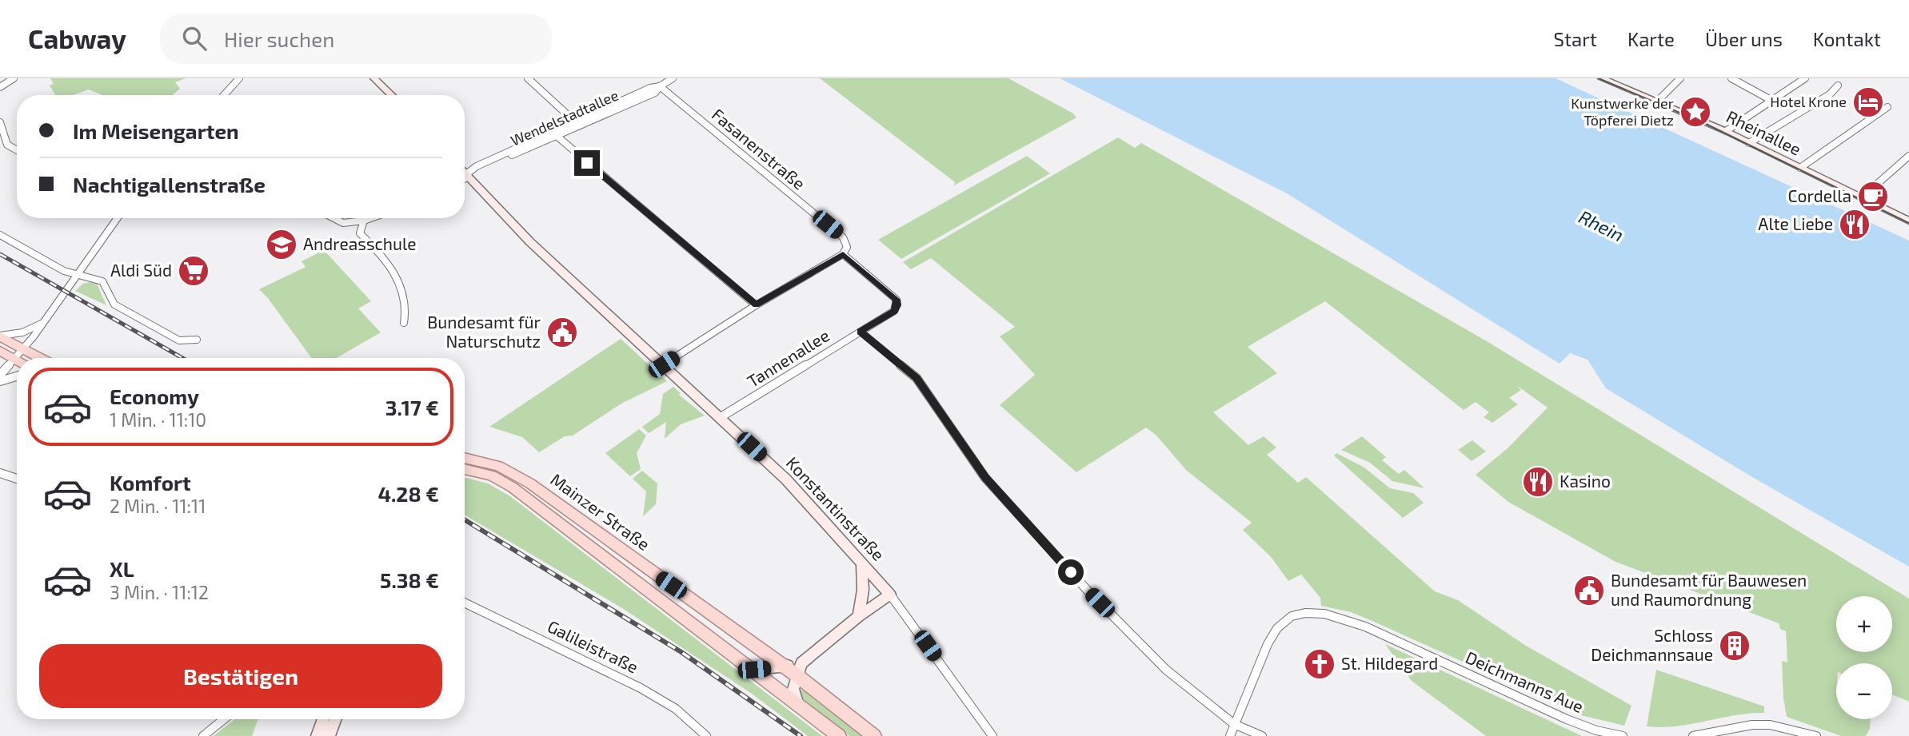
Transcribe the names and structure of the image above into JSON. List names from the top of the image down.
{
  "streets": {
    "main road": ["Rheinallee", "Konstantinstraße", "Mainzer Straße"],
    "street": [
      "Wendelstadtallee",
      "Fasanenstraße",
      "Tannenallee",
      "Galileistraße",
      "Deichmanns Aue"
    ]
  },
  "crossings": [
    ["Wendelstadtallee", "Fasanenstraße"],
    ["Wendelstadtallee", "Konstantinstraße"],
    ["Fasanenstraße", "Tannenallee"],
    ["Tannenallee", "Konstantinstraße"]
  ],
  "water": ["Rhein"],
  "places": {
    "hotel": ["Hotel Krone"],
    "place": ["Kunstwerke der Töpferei Dietz"],
    "cafe": ["Cordella"],
    "restaurant": ["Alte Liebe", "Kasino"],
    "school or university": ["Andreasschule"],
    "supermarket": ["Aldi Süd"],
    "public building": ["Bundesamt für Naturschutz", "Bundesamt für Bauwesen und Raumordnung"],
    "building": ["Schloss Deichmannsaue"],
    "church": ["St. Hildegard"]
  },
  "page": {
    "header": "Cabway",
    "search": "Hier suchen",
    "nav": [
      "Start",
      "Karte",
      "Über uns",
      "Kontakt"
    ],
    "banner": ["Im Meisengarten", "Nachtigallenstraße"],
    "list": [
      {
        "name": "Economy",
        "note": "1 Min. · 11:10",
        "value": "3.17 €"
      },
      {
        "name": "Komfort",
        "note": "2 Min. · 11:11",
        "value": "4.28 €"
      },
      {
        "name": "XL",
        "note": "3 Min. · 11:12",
        "value": "5.38 €"
      }
    ],
    "map_buttons": ["+", "−"],
    "buttons": "Bestätigen"
  }
}
